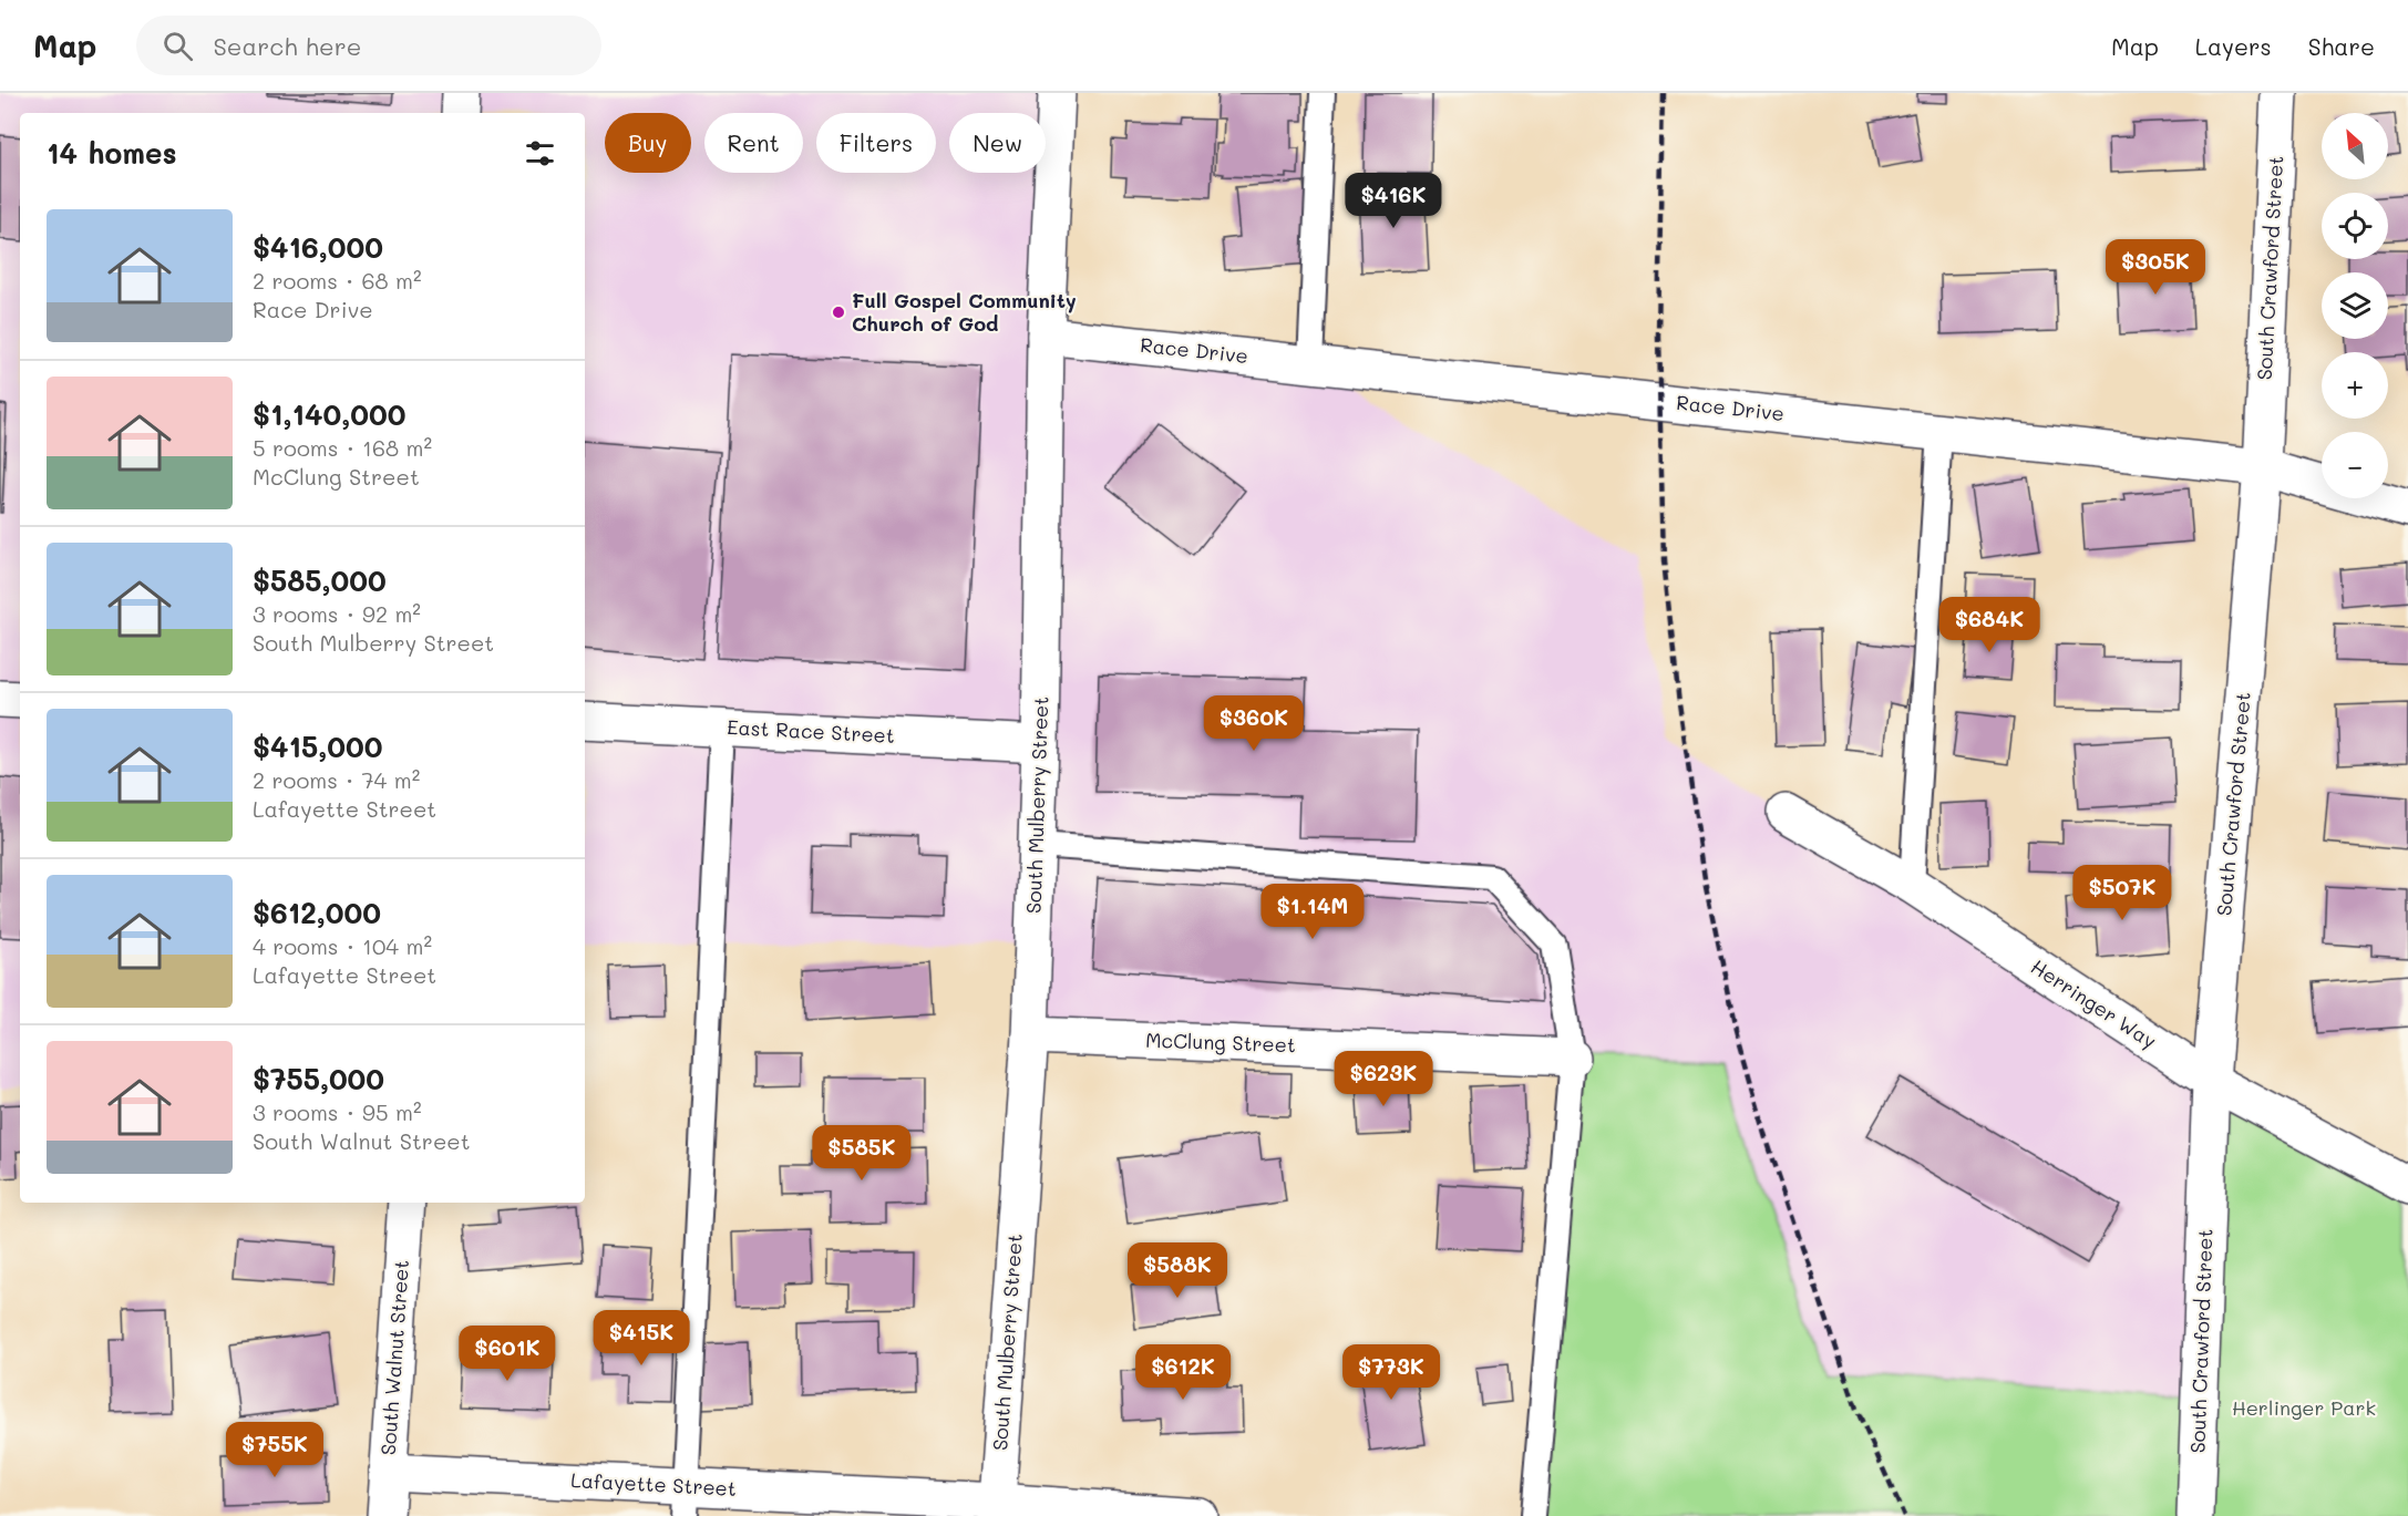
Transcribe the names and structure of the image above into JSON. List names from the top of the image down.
{
  "streets": {
    "street": [
      "South Crawford Street",
      "Race Drive",
      "East Race Street",
      "South Mulberry Street",
      "Herringer Way",
      "McClung Street",
      "South Walnut Street",
      "Lafayette Street"
    ]
  },
  "crossings": [
    ["South Crawford Street", "Race Drive"],
    ["South Crawford Street", "Herringer Way"],
    ["Race Drive", "South Mulberry Street"],
    ["East Race Street", "South Mulberry Street"],
    ["South Mulberry Street", "McClung Street"],
    ["South Mulberry Street", "Lafayette Street"],
    ["South Walnut Street", "Lafayette Street"]
  ],
  "parks": ["Herlinger Park"],
  "places": ["Full Gospel Community Church of God"],
  "north": "top left",
  "page": {
    "header": "Map",
    "search": "Search here",
    "nav": ["Map", "Layers", "Share"],
    "map_buttons": ["+", "−"],
    "chip": [
      "Buy",
      "Rent",
      "Filters",
      "New"
    ],
    "heading": "14 homes",
    "price": [
      "$416K",
      "$305K",
      "$684K",
      "$360K",
      "$507K",
      "$1.14M",
      "$623K",
      "$585K",
      "$588K",
      "$415K",
      "$601K",
      "$612K",
      "$773K",
      "$755K"
    ],
    "list": [
      {
        "name": "$416,000",
        "note": "2 rooms · 68 m² · Race Drive"
      },
      {
        "name": "$1,140,000",
        "note": "5 rooms · 168 m² · McClung Street"
      },
      {
        "name": "$585,000",
        "note": "3 rooms · 92 m² · South Mulberry Street"
      },
      {
        "name": "$415,000",
        "note": "2 rooms · 74 m² · Lafayette Street"
      },
      {
        "name": "$612,000",
        "note": "4 rooms · 104 m² · Lafayette Street"
      },
      {
        "name": "$755,000",
        "note": "3 rooms · 95 m² · South Walnut Street"
      }
    ]
  }
}
